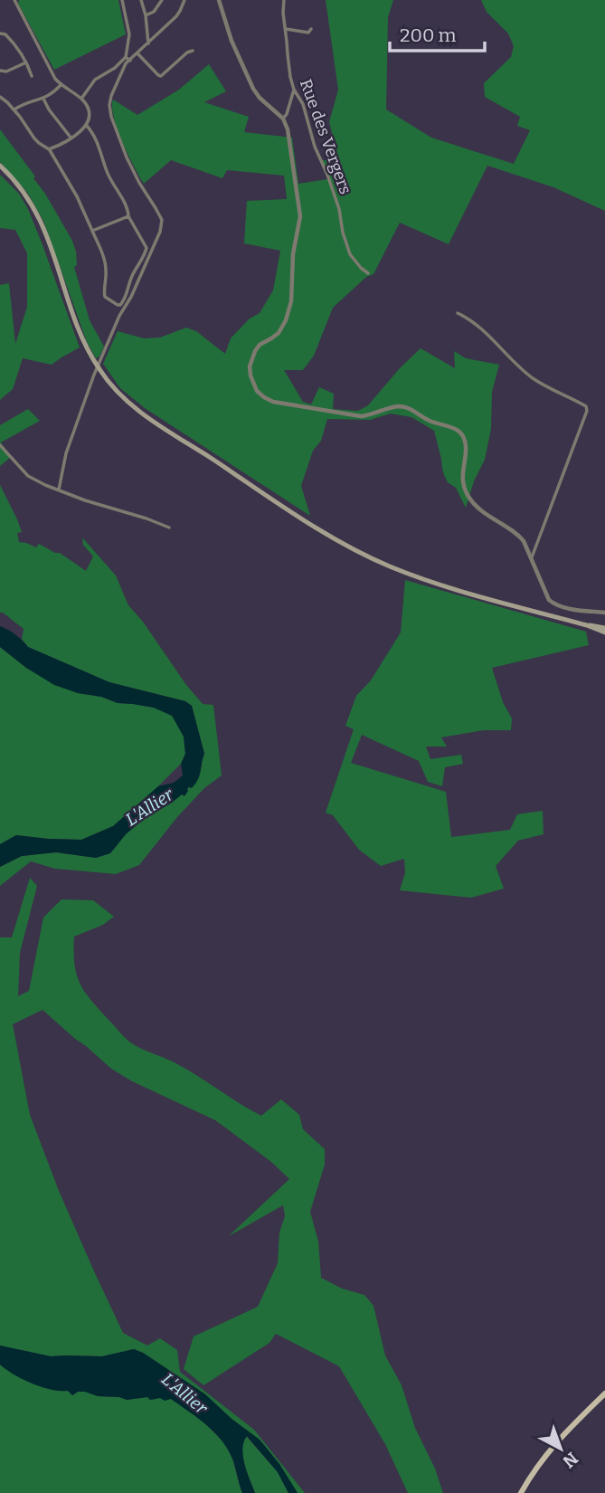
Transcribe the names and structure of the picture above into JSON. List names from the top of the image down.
{
  "streets": {
    "street": ["Rue des Vergers"]
  },
  "water": ["L'Allier"],
  "scale_bar": "200 m",
  "north": "bottom right"
}
